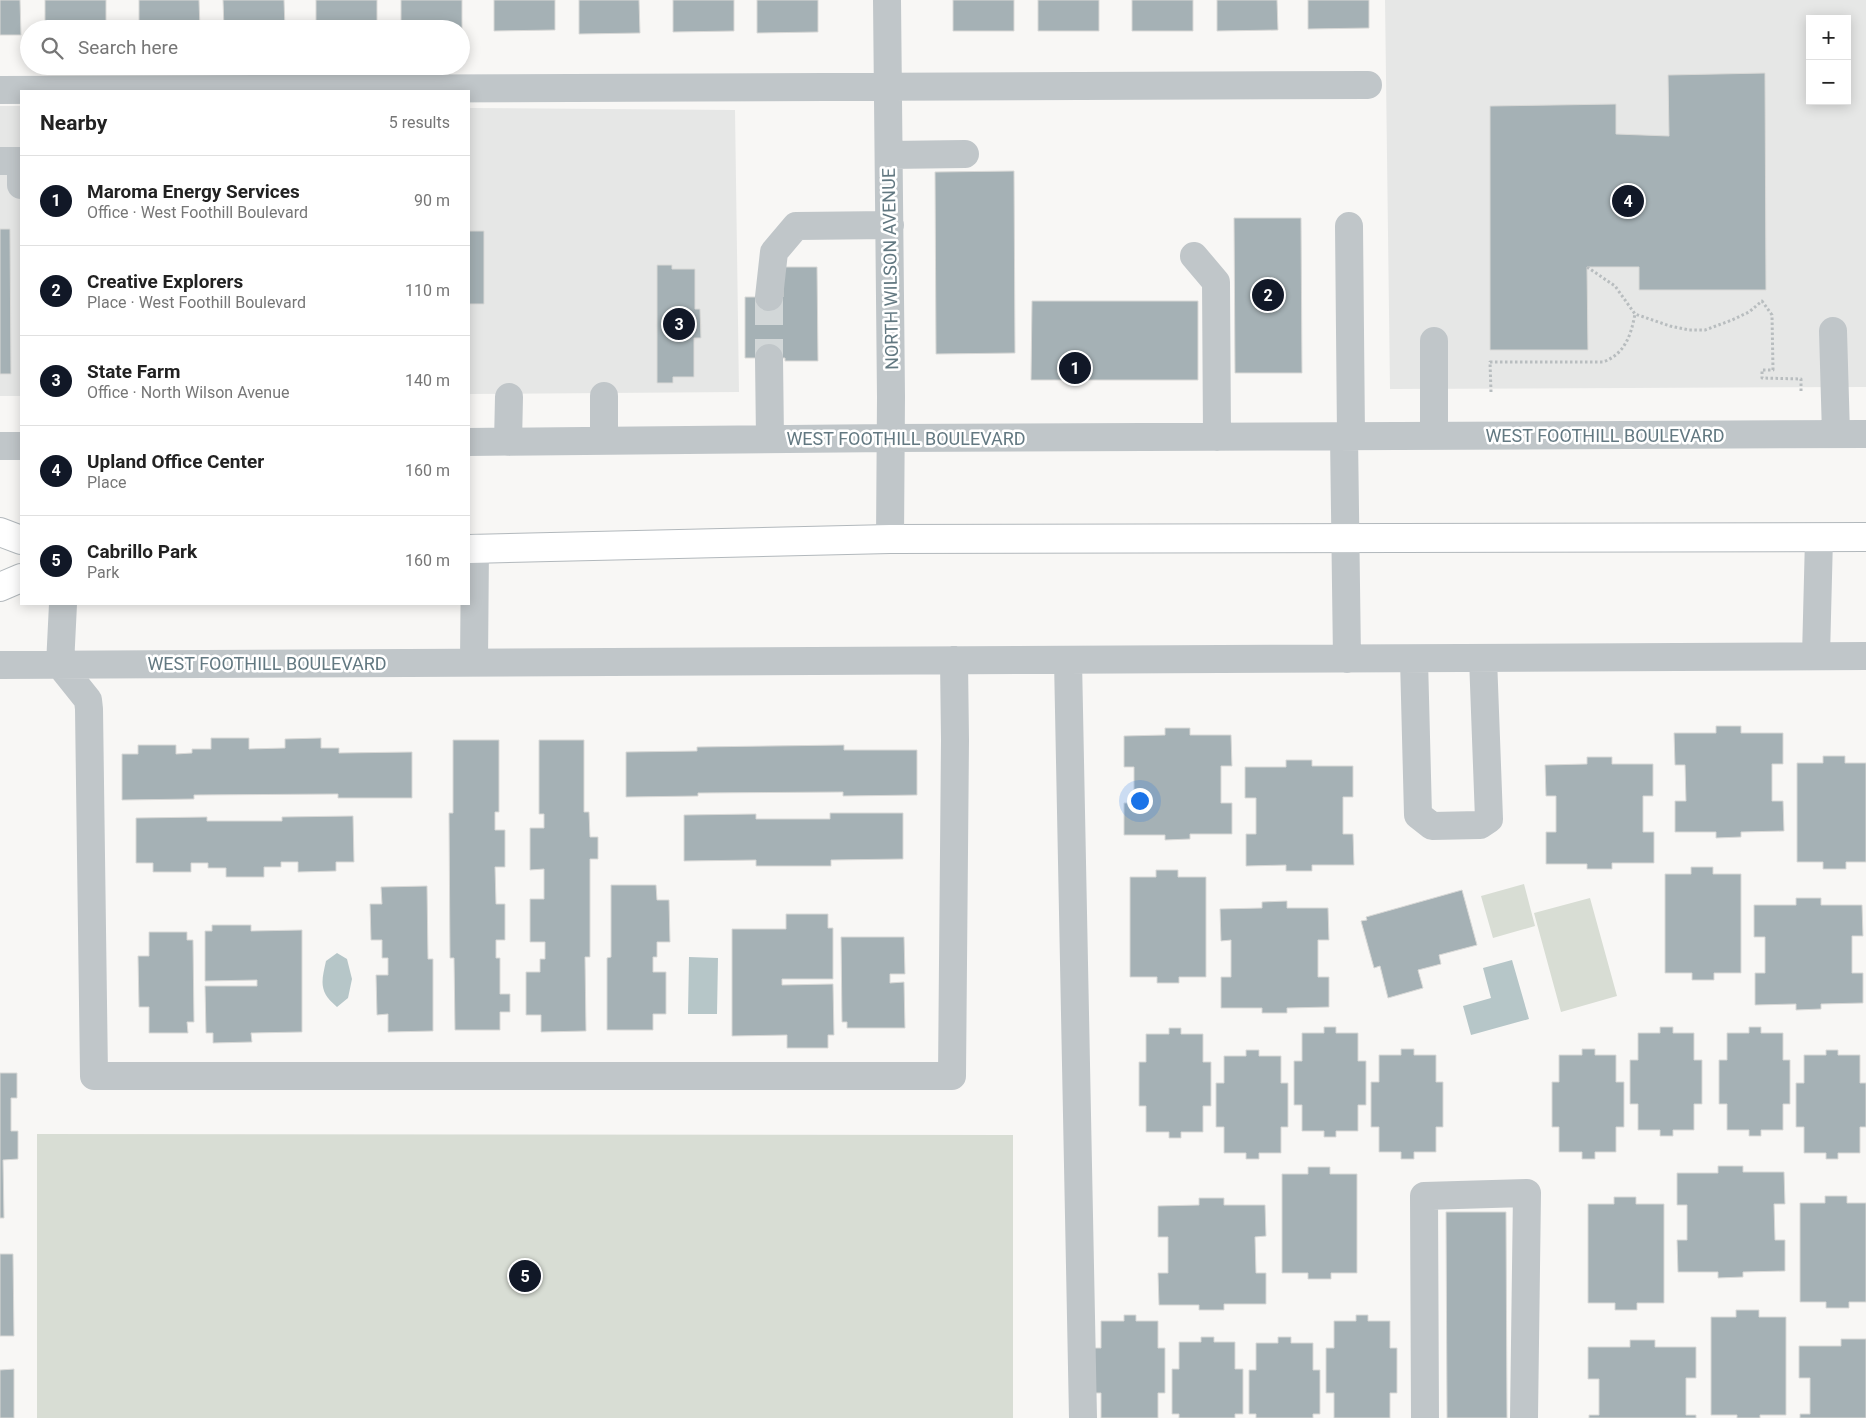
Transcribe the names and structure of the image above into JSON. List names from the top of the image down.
{
  "streets": {
    "street": ["NORTH WILSON AVENUE", "WEST FOOTHILL BOULEVARD"]
  },
  "crossings": [
    ["NORTH WILSON AVENUE", "WEST FOOTHILL BOULEVARD"]
  ],
  "page": {
    "map_buttons": ["+", "−"],
    "search": "Search here",
    "heading": ["Nearby", "5 results"],
    "list": [
      {
        "mark": "1",
        "name": "Maroma Energy Services",
        "note": "Office · West Foothill Boulevard",
        "value": "90 m"
      },
      {
        "mark": "2",
        "name": "Creative Explorers",
        "note": "Place · West Foothill Boulevard",
        "value": "110 m"
      },
      {
        "mark": "3",
        "name": "State Farm",
        "note": "Office · North Wilson Avenue",
        "value": "140 m"
      },
      {
        "mark": "4",
        "name": "Upland Office Center",
        "note": "Place",
        "value": "160 m"
      },
      {
        "mark": "5",
        "name": "Cabrillo Park",
        "note": "Park",
        "value": "160 m"
      }
    ],
    "pins": [
      "4",
      "2",
      "3",
      "1",
      "5"
    ]
  }
}
